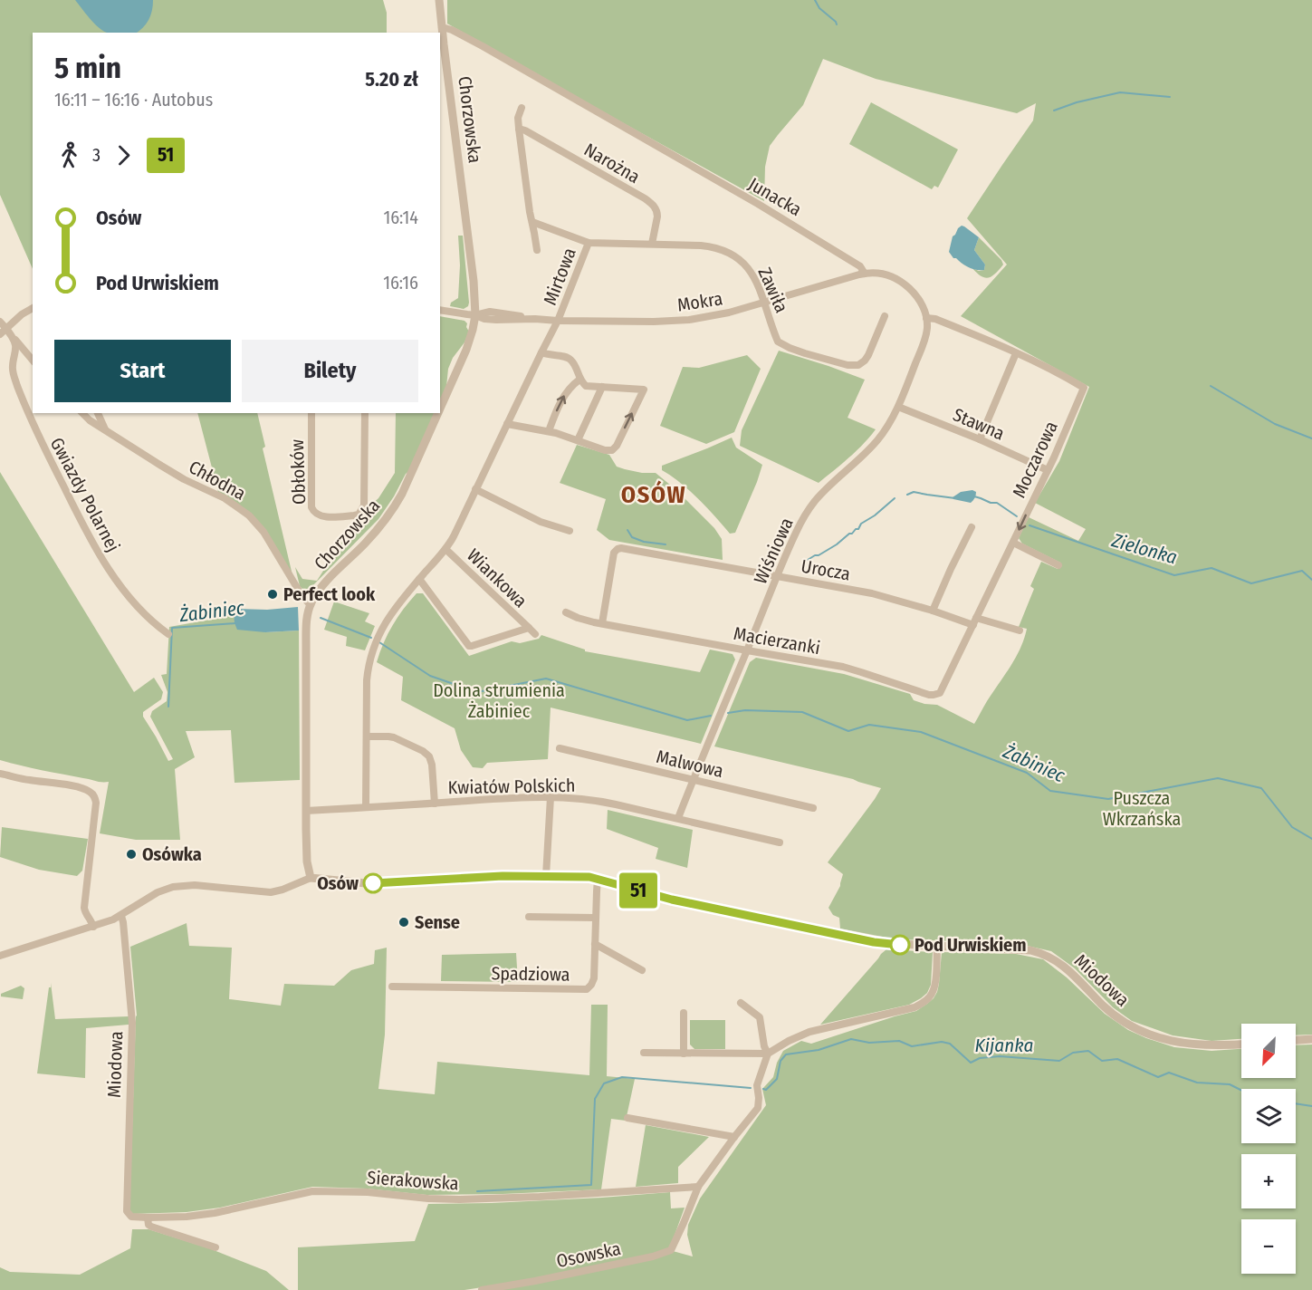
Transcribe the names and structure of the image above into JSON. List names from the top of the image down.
{
  "streets": {
    "street": [
      "Chorzowska",
      "Narożna",
      "Junacka",
      "Mirtowa",
      "Zawiła",
      "Mokra",
      "Stawna",
      "Moczarowa",
      "Obłoków",
      "Chłodna",
      "Gwiazdy Polarnej",
      "Wiśniowa",
      "Urocza",
      "Wiankowa",
      "Macierzanki",
      "Malwowa",
      "Kwiatów Polskich",
      "Spadziowa",
      "Miodowa",
      "Sierakowska",
      "Osowska"
    ]
  },
  "crossings": [
    ["Chorzowska", "Junacka"],
    ["Chorzowska", "Mokra"],
    ["Chorzowska", "Chłodna"],
    ["Chorzowska", "Kwiatów Polskich"],
    ["Chorzowska", "Miodowa"],
    ["Narożna", "Zawiła"],
    ["Junacka", "Mokra"],
    ["Mirtowa", "Zawiła"],
    ["Mirtowa", "Mokra"],
    ["Mirtowa", "Wiankowa"],
    ["Mirtowa", "Kwiatów Polskich"],
    ["Zawiła", "Mokra"],
    ["Stawna", "Moczarowa"],
    ["Stawna", "Wiśniowa"],
    ["Moczarowa", "Urocza"],
    ["Moczarowa", "Macierzanki"],
    ["Wiśniowa", "Urocza"],
    ["Wiśniowa", "Macierzanki"],
    ["Wiśniowa", "Malwowa"],
    ["Wiśniowa", "Kwiatów Polskich"],
    ["Urocza", "Macierzanki"],
    ["Spadziowa", "Miodowa"],
    ["Miodowa", "Sierakowska"],
    ["Sierakowska", "Osowska"]
  ],
  "districts": ["OSÓW"],
  "water": ["Zielonka", "Żabiniec", "Kijanka"],
  "parks": ["Dolina strumienia Żabiniec", "Puszcza Wkrzańska"],
  "places": [
    "Perfect look",
    "Osówka",
    "Osów",
    "Sense",
    "Pod Urwiskiem"
  ],
  "lines": ["bus line 51"],
  "north": "bottom left",
  "page": {
    "on_map": "51",
    "heading": ["5 min", "16:11 – 16:16 · Autobus", "5.20 zł"],
    "legs": ["3", "51"],
    "list": [
      {
        "name": "Osów",
        "value": "16:14"
      },
      {
        "name": "Pod Urwiskiem",
        "value": "16:16"
      }
    ],
    "buttons": ["Start", "Bilety"],
    "map_buttons": ["+", "−"]
  }
}
